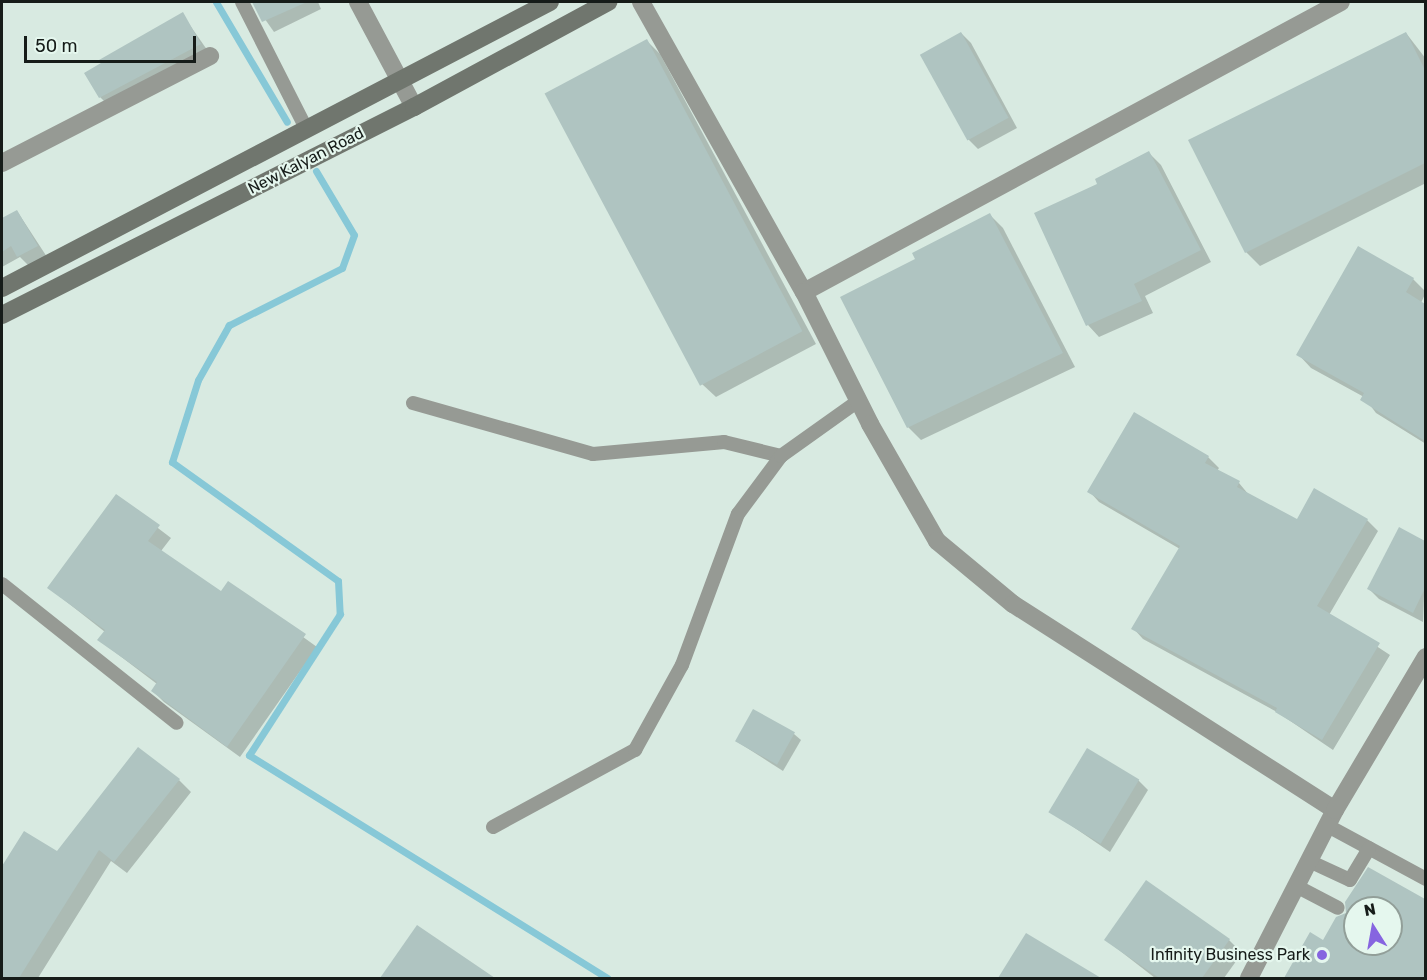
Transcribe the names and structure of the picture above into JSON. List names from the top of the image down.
{
  "streets": {
    "street": ["New Kalyan Road"]
  },
  "places": ["Infinity Business Park"],
  "scale_bar": "50 m",
  "north": "top"
}
